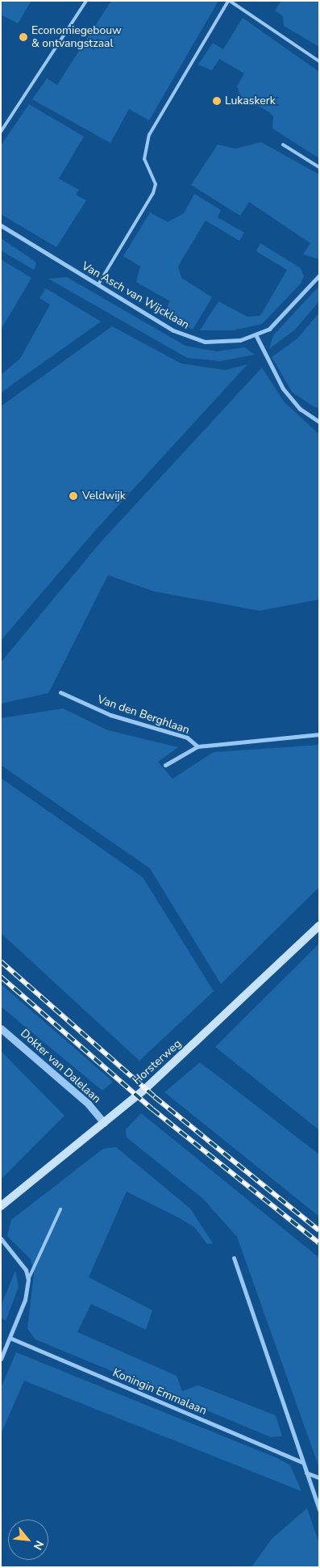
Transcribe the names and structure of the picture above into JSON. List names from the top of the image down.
{
  "streets": {
    "main road": ["Horsterweg"],
    "street": [
      "Van Asch van Wijcklaan",
      "Van den Berghlaan",
      "Dokter van Dalelaan",
      "Koningin Emmalaan"
    ]
  },
  "crossings": [
    ["Horsterweg", "Dokter van Dalelaan"]
  ],
  "places": ["Economiegebouw & ontvangstzaal", "Lukaskerk", "Veldwijk"],
  "north": "bottom right"
}
